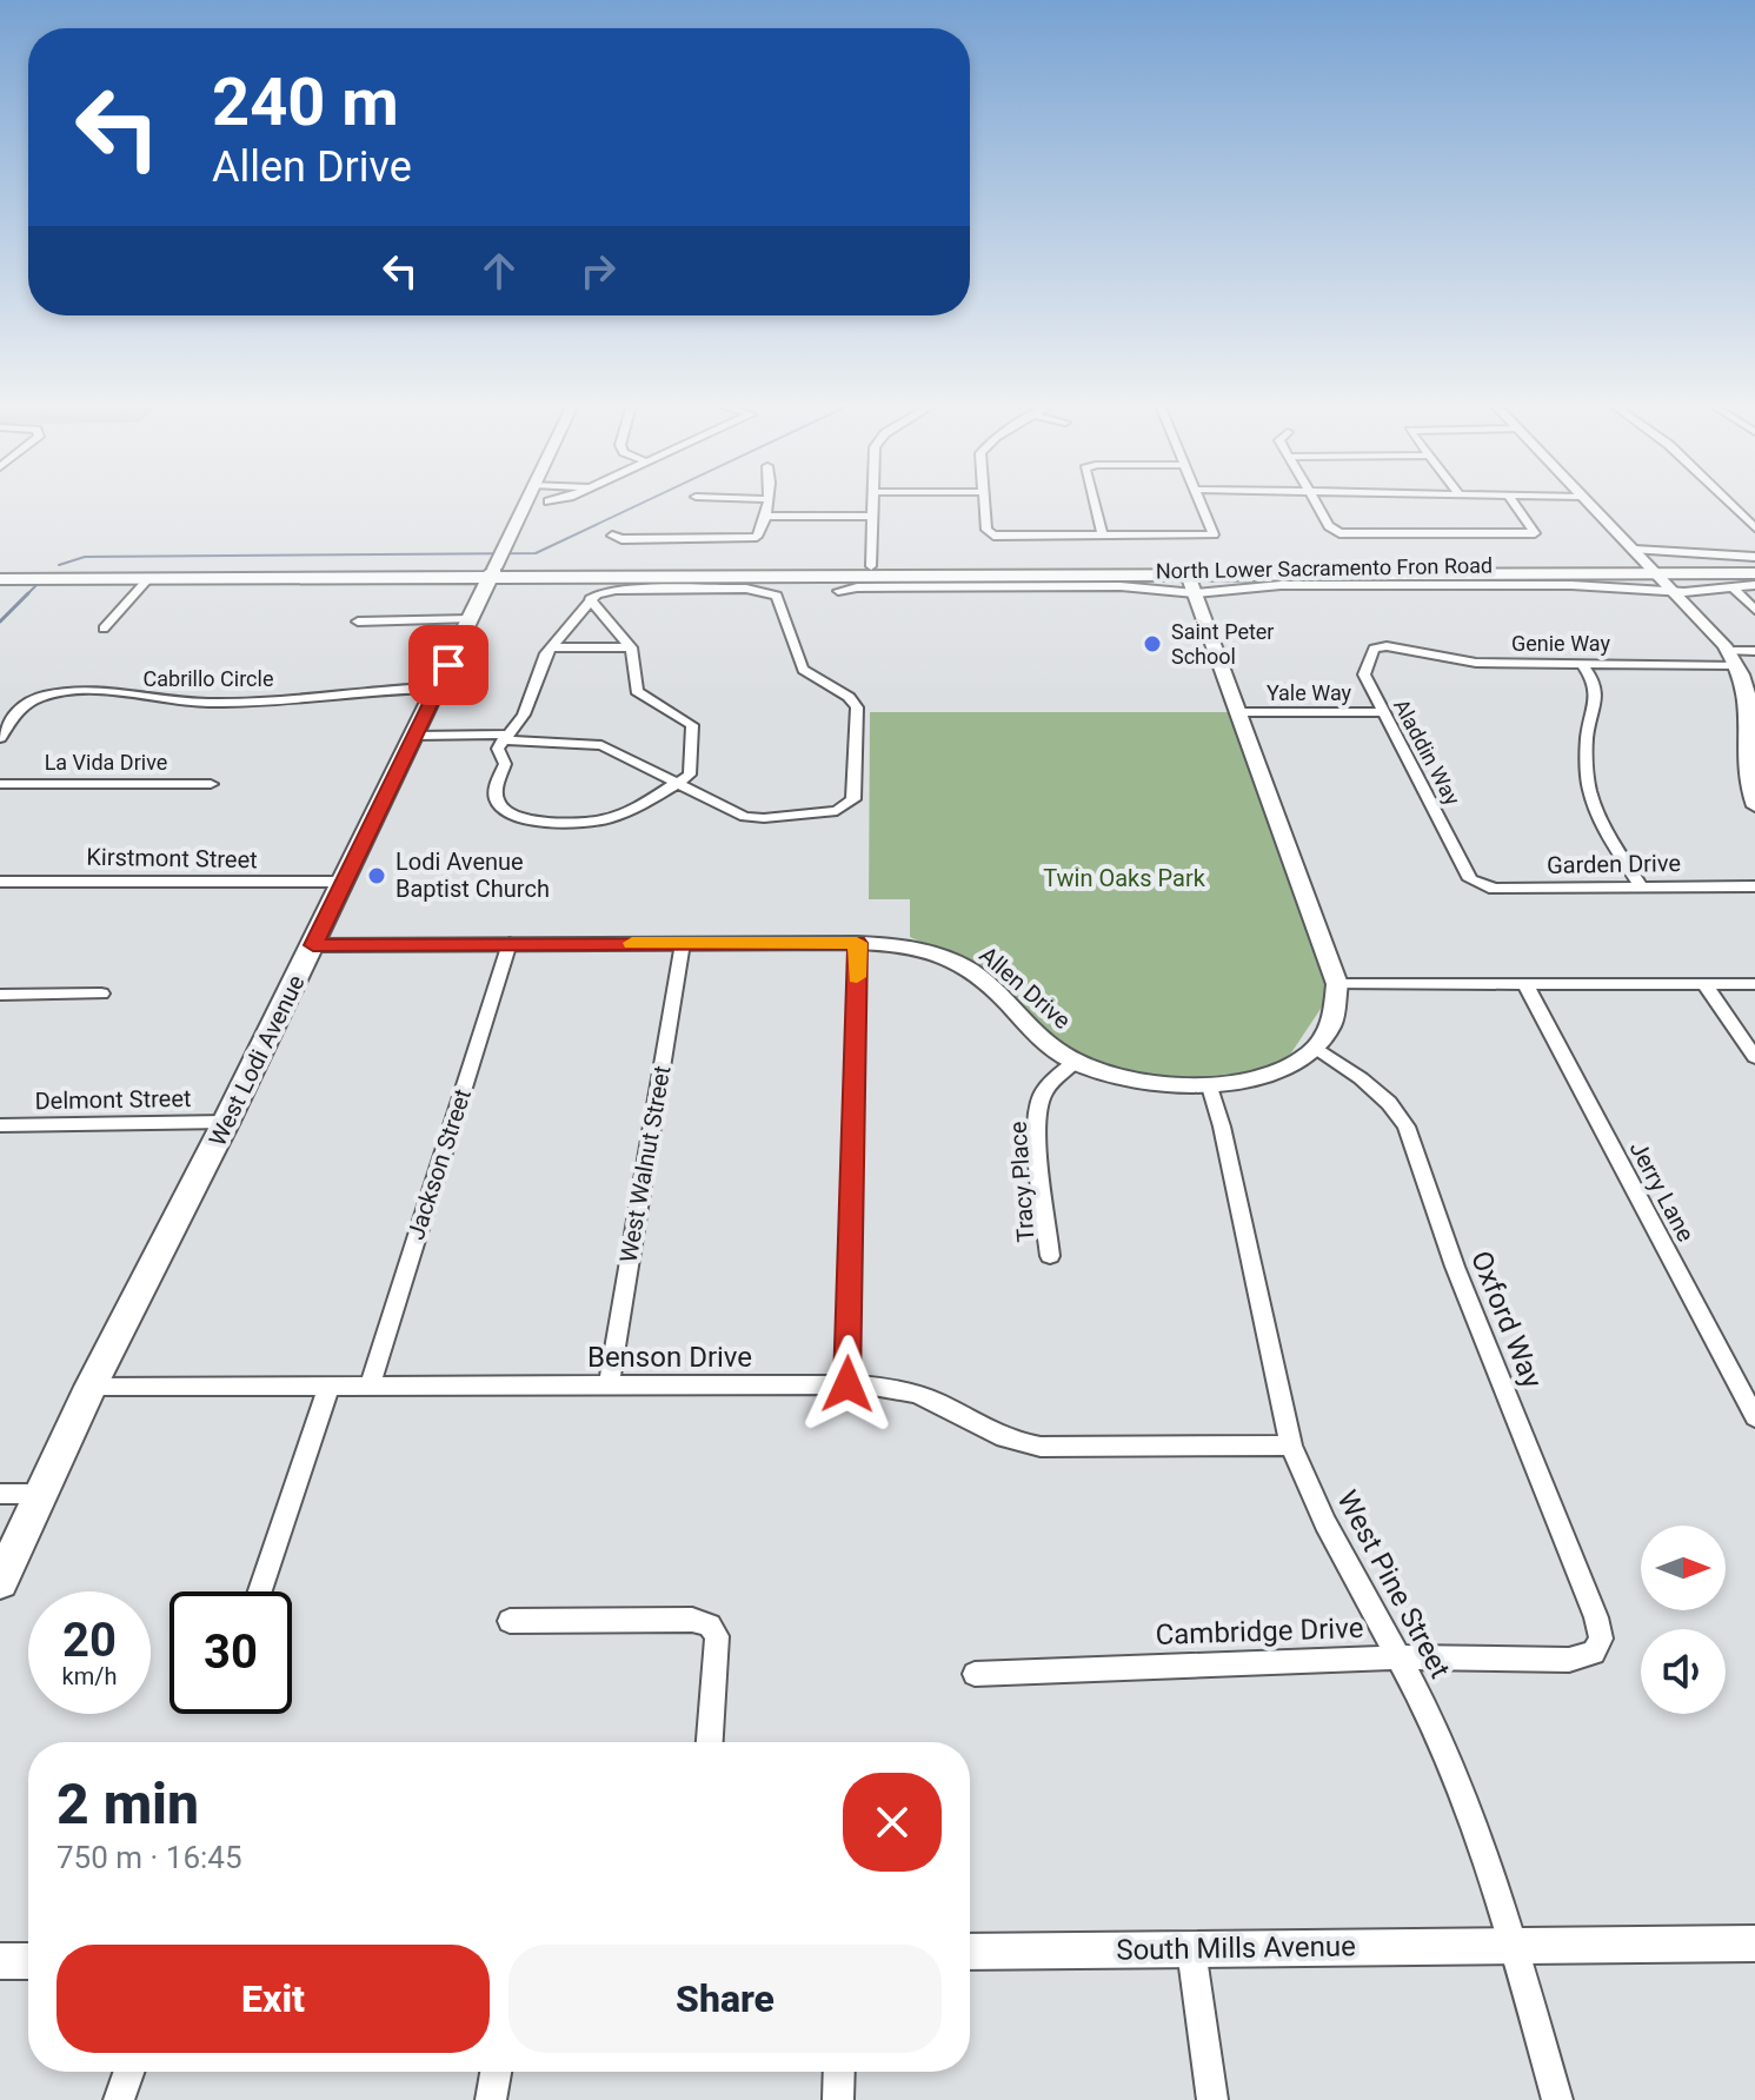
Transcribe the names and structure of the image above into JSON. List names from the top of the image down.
{
  "streets": {
    "main road": ["West Lodi Avenue"],
    "street": [
      "North Lower Sacramento Fron Road",
      "Genie Way",
      "Cabrillo Circle",
      "Yale Way",
      "Aladdin Way",
      "La Vida Drive",
      "Kirstmont Street",
      "Garden Drive",
      "Allen Drive",
      "Delmont Street",
      "Jackson Street",
      "West Walnut Street",
      "Tracy Place",
      "Jerry Lane",
      "Oxford Way",
      "Benson Drive",
      "West Pine Street",
      "Cambridge Drive",
      "South Mills Avenue"
    ]
  },
  "crossings": [
    ["Genie Way", "Aladdin Way"],
    ["Cabrillo Circle", "West Lodi Avenue"],
    ["Yale Way", "Aladdin Way"],
    ["Aladdin Way", "Garden Drive"],
    ["Kirstmont Street", "West Lodi Avenue"],
    ["Allen Drive", "West Lodi Avenue"],
    ["Allen Drive", "Jackson Street"],
    ["Allen Drive", "West Walnut Street"],
    ["Allen Drive", "Tracy Place"],
    ["Allen Drive", "Oxford Way"],
    ["Allen Drive", "West Pine Street"],
    ["West Lodi Avenue", "Delmont Street"],
    ["West Lodi Avenue", "Benson Drive"],
    ["Jackson Street", "Benson Drive"],
    ["West Walnut Street", "Benson Drive"],
    ["Oxford Way", "Cambridge Drive"],
    ["Benson Drive", "West Pine Street"],
    ["West Pine Street", "Cambridge Drive"],
    ["West Pine Street", "South Mills Avenue"]
  ],
  "parks": ["Twin Oaks Park"],
  "places": ["Saint Peter School", "Lodi Avenue Baptist Church"],
  "north": "right",
  "page": {
    "turn": ["240 m", "Allen Drive"],
    "speed": "20 km/h",
    "limit": "30",
    "heading": ["2 min", "750 m · 16:45"],
    "buttons": ["Exit", "Share"]
  }
}
